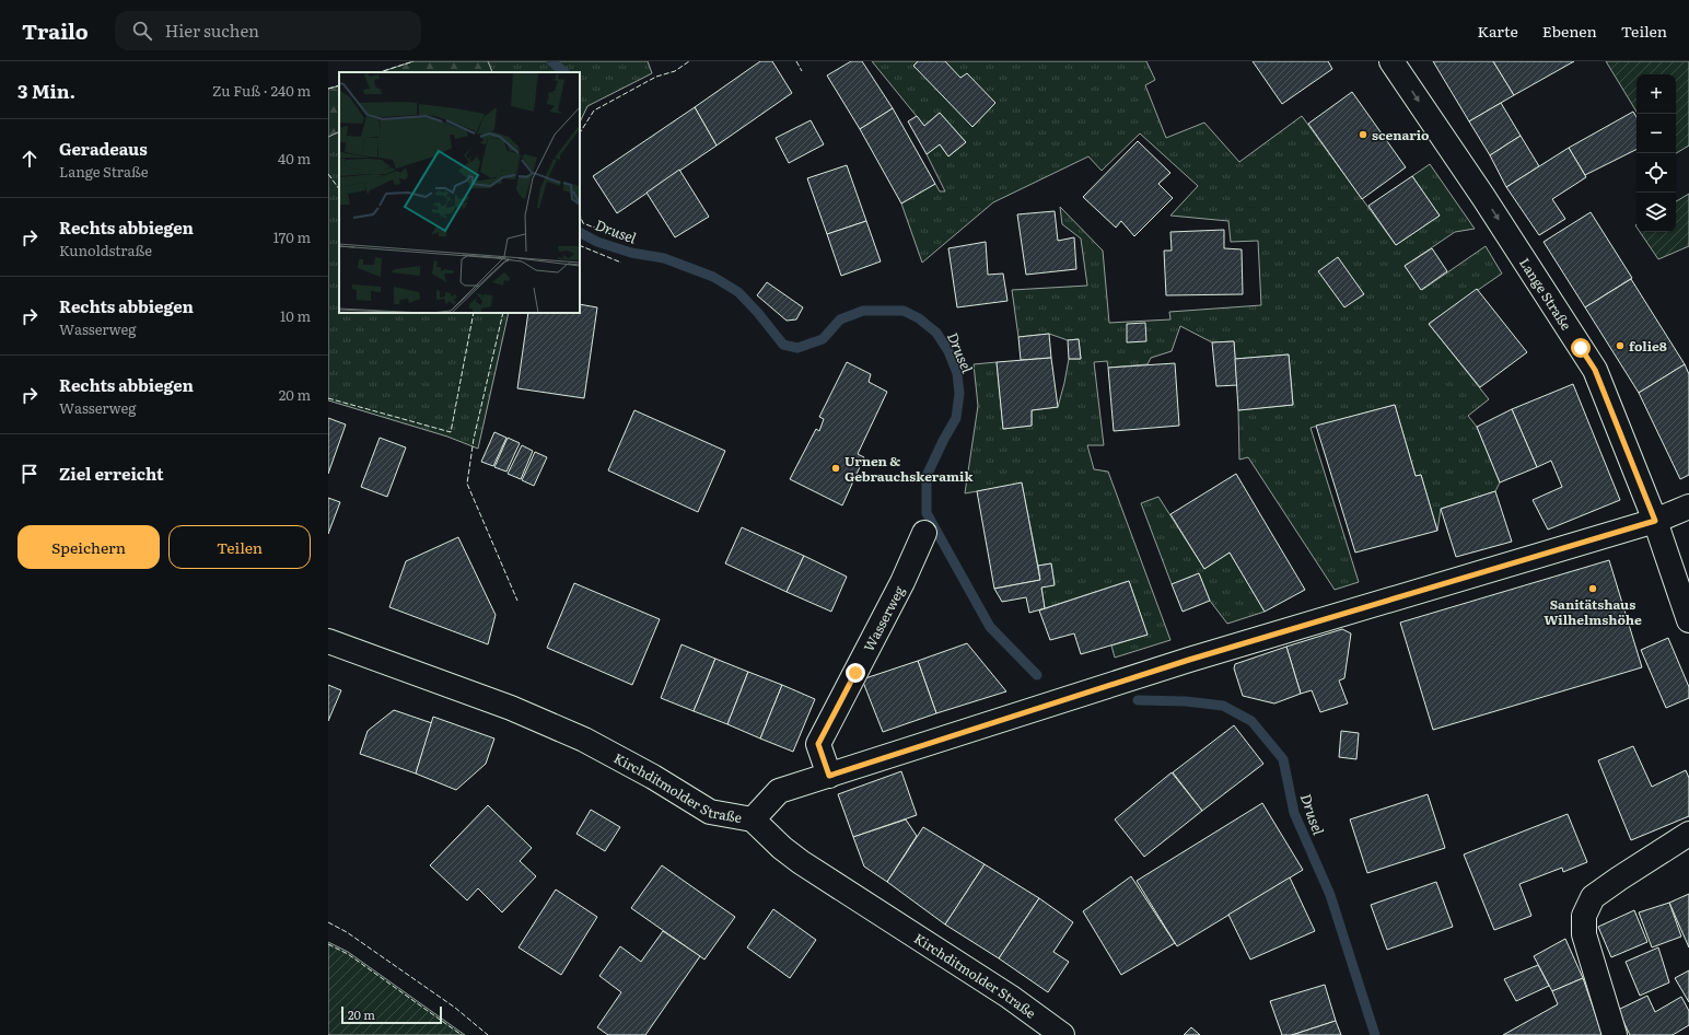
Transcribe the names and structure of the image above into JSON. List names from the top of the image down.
{
  "streets": {
    "street": ["Lange Straße", "Wasserweg", "Kirchditmolder Straße"]
  },
  "one_way": ["Lange Straße"],
  "water": ["Drusel"],
  "places": [
    "scenario",
    "folie8",
    "Urnen & Gebrauchskeramik",
    "Sanitätshaus Wilhelmshöhe"
  ],
  "scale_bar": "20 m",
  "page": {
    "header": "Trailo",
    "search": "Hier suchen",
    "nav": ["Karte", "Ebenen", "Teilen"],
    "heading": ["3 Min.", "Zu Fuß · 240 m"],
    "map_buttons": ["+", "−"],
    "list": [
      ["Geradeaus", "Lange Straße", "40 m"],
      ["Rechts abbiegen", "Kunoldstraße", "170 m"],
      ["Rechts abbiegen", "Wasserweg", "10 m"],
      ["Rechts abbiegen", "Wasserweg", "20 m"],
      "Ziel erreicht"
    ],
    "buttons": ["Speichern", "Teilen"],
    "scale": "20 m"
  }
}
